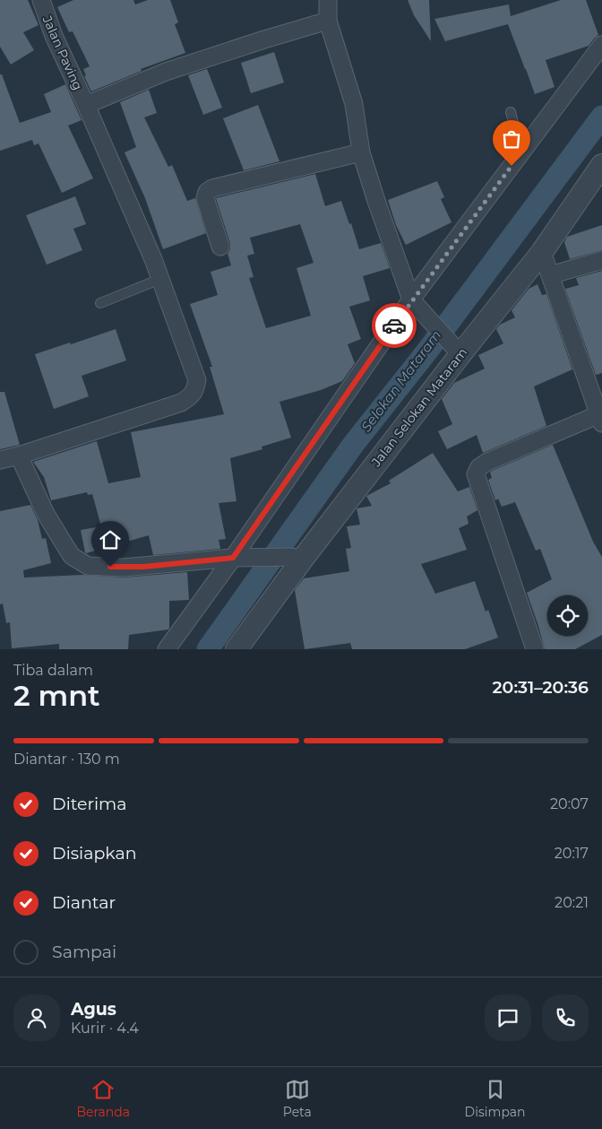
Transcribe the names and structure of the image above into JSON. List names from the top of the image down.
{
  "streets": {
    "street": ["Jalan Paving", "Jalan Selokan Mataram"]
  },
  "water": ["Selokan Mataram"],
  "page": {
    "heading": ["2 mnt", "Tiba dalam", "20:31–20:36"],
    "panel": ["Agus", "Kurir · 4.4"],
    "bar": "Diantar · 130 m",
    "list": [
      ["Diterima", "20:07"],
      ["Disiapkan", "20:17"],
      ["Diantar", "20:21"],
      "Sampai"
    ],
    "tabs": ["Beranda", "Peta", "Disimpan"]
  }
}
